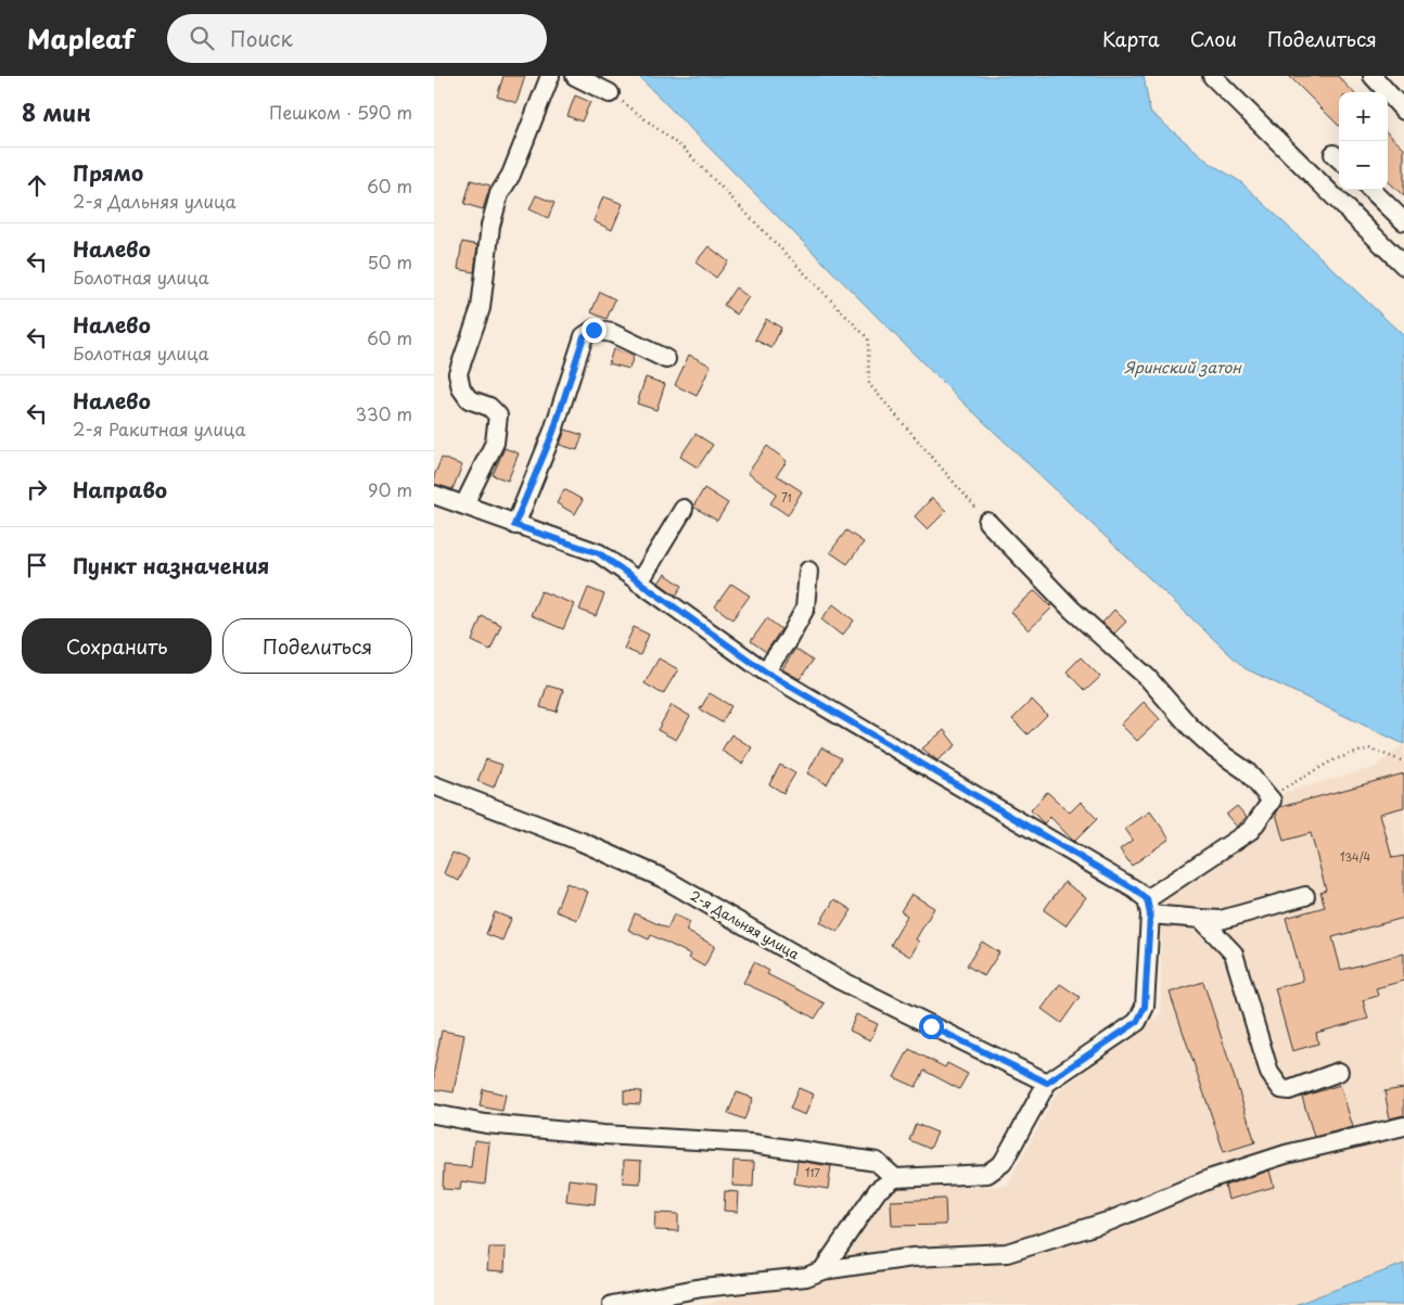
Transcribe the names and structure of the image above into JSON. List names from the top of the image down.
{
  "streets": {
    "street": ["2-я Дальняя улица"]
  },
  "water": ["Яринский затон"],
  "house_numbers": ["71", "134/4", "117"],
  "page": {
    "header": "Mapleaf",
    "search": "Поиск",
    "nav": ["Карта", "Слои", "Поделиться"],
    "heading": ["8 мин", "Пешком · 590 m"],
    "map_buttons": ["+", "−"],
    "list": [
      ["Прямо", "2-я Дальняя улица", "60 m"],
      ["Налево", "Болотная улица", "50 m"],
      ["Налево", "Болотная улица", "60 m"],
      ["Налево", "2-я Ракитная улица", "330 m"],
      ["Направо", "90 m"],
      "Пункт назначения"
    ],
    "buttons": ["Сохранить", "Поделиться"]
  }
}
